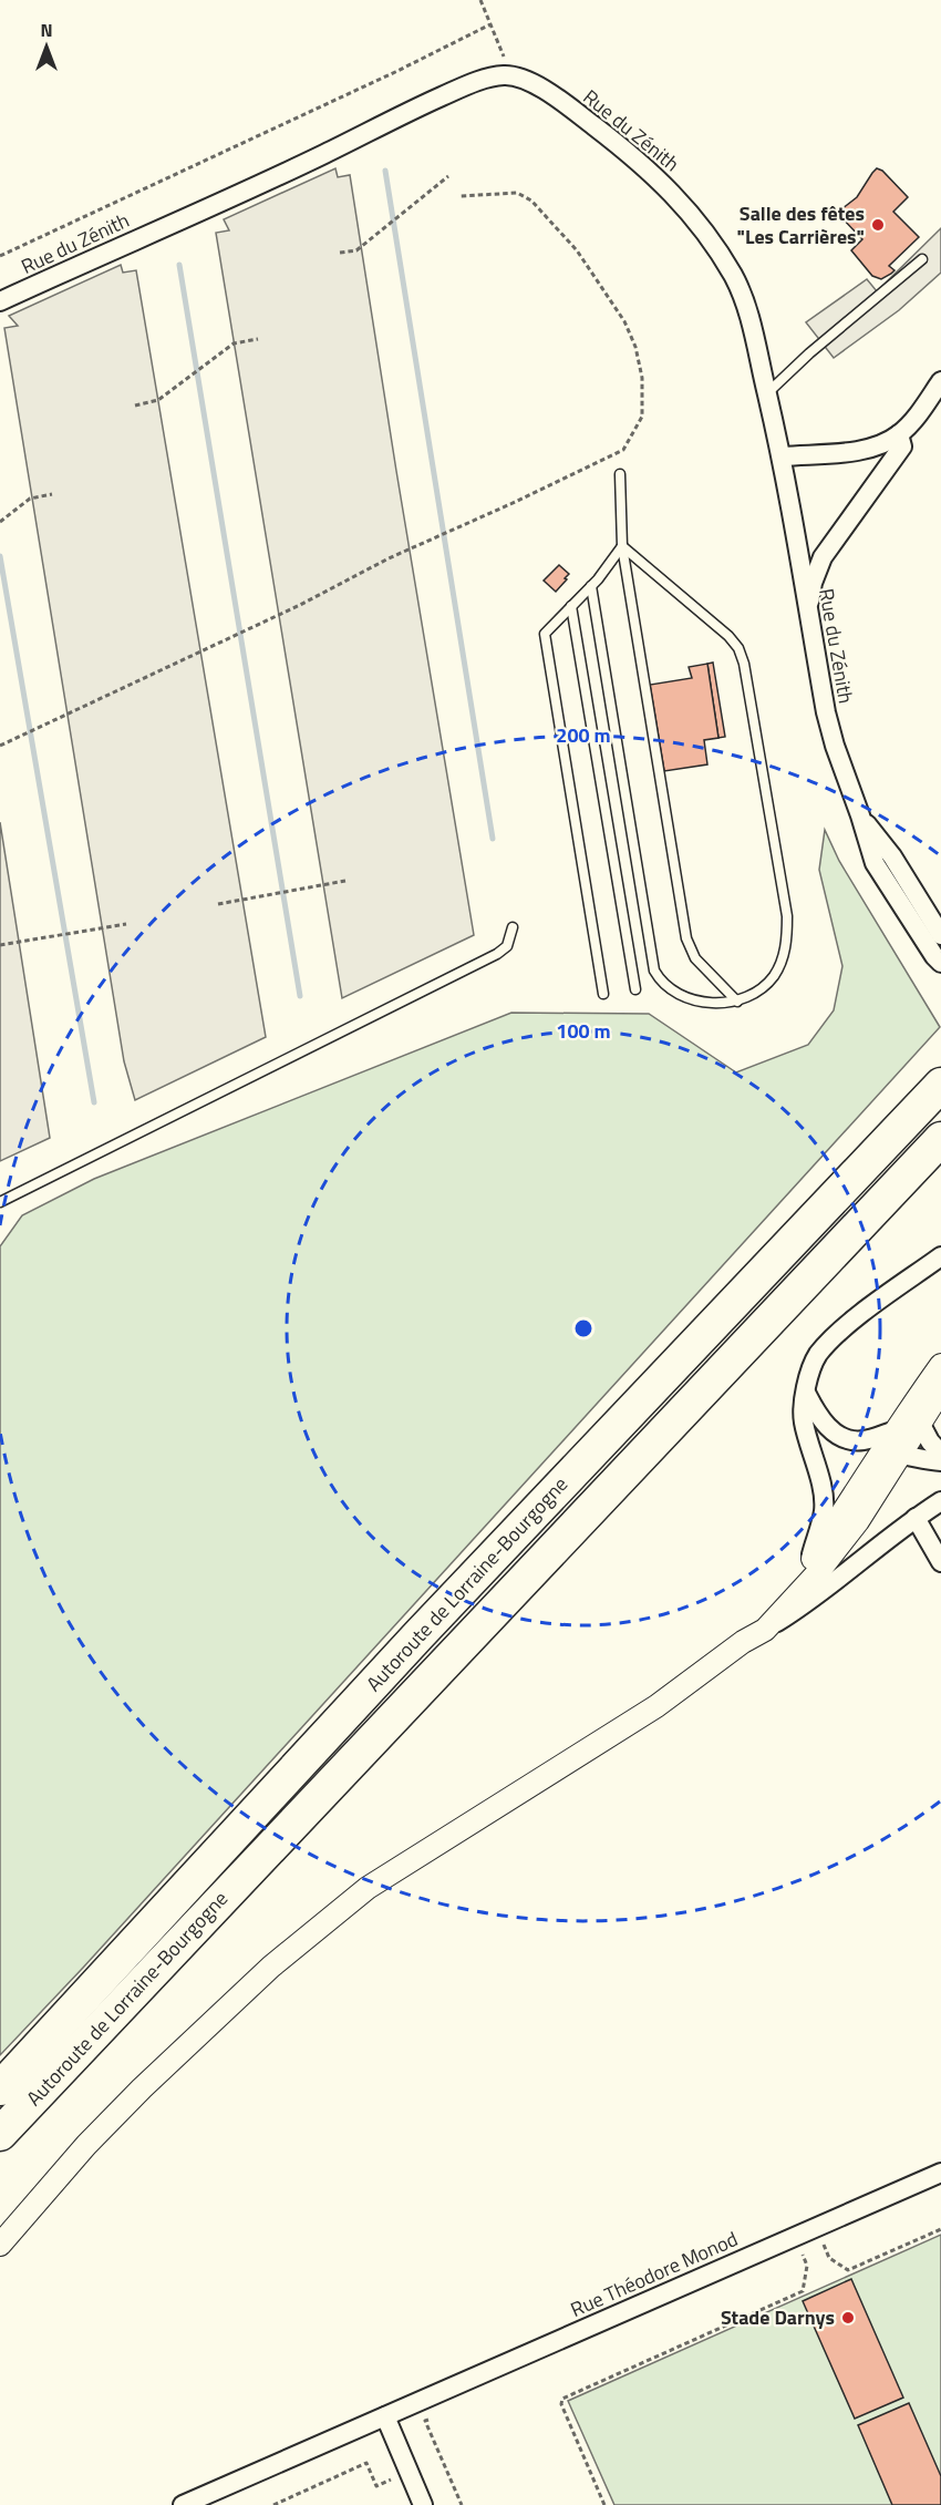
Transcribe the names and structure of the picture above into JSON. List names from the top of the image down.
{
  "streets": {
    "highway": ["Autoroute de Lorraine-Bourgogne"],
    "street": ["Rue du Zénith", "Rue Théodore Monod"]
  },
  "places": ["Salle des fêtes \"Les Carrières\"", "Stade Darnys"],
  "north": "top",
  "rings": ["200 m", "100 m"]
}
